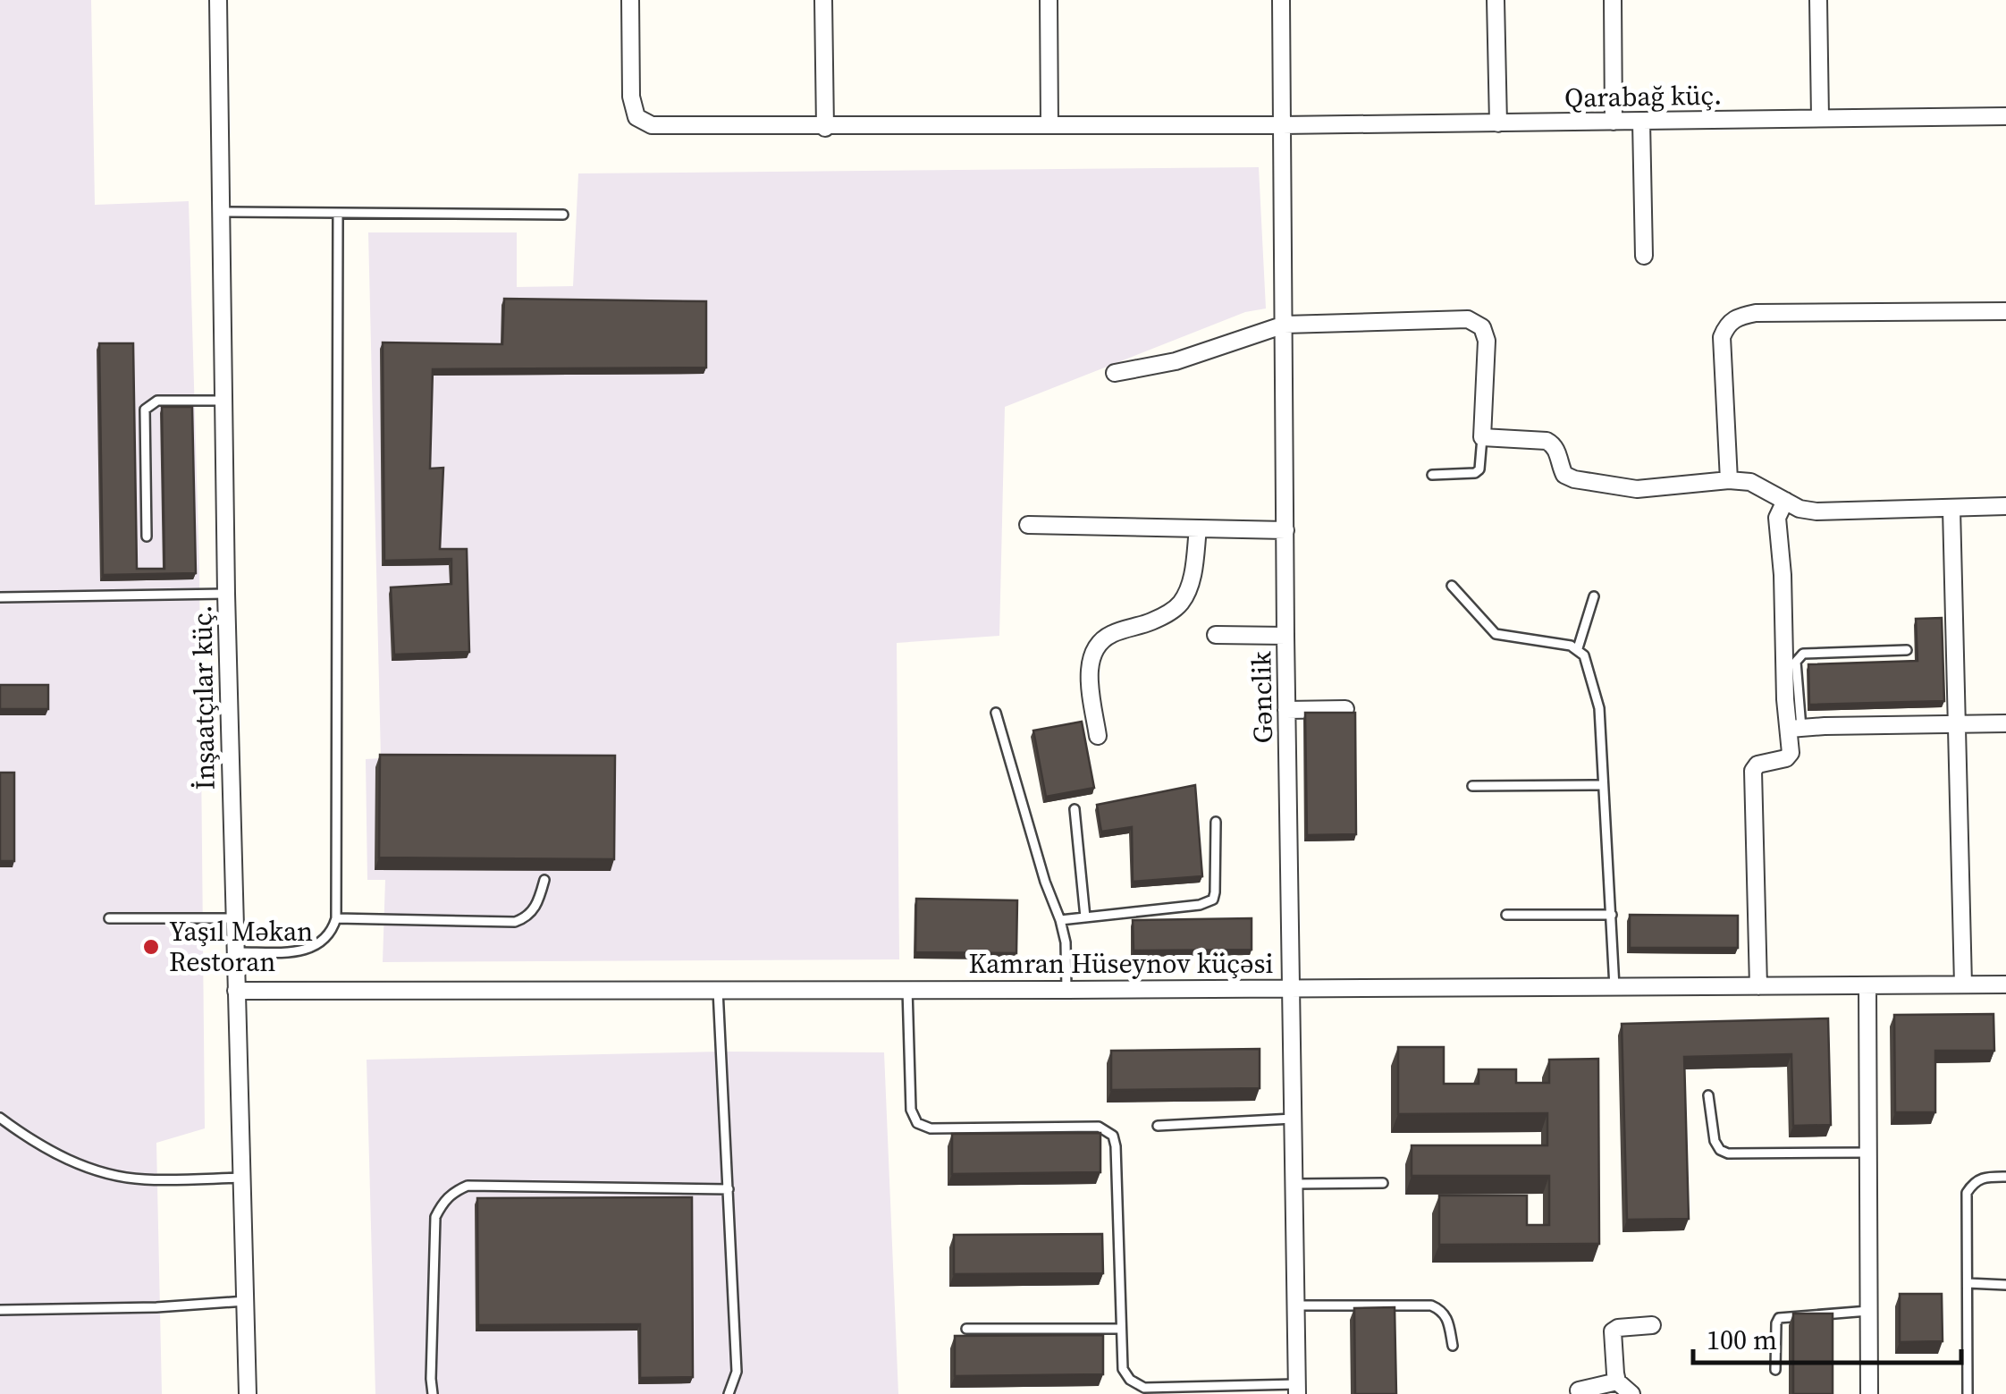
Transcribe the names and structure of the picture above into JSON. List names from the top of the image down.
{
  "streets": {
    "street": [
      "Qarabağ küç.",
      "İnşaatçılar küç.",
      "Gənclik",
      "Kamran Hüseynov küçəsi"
    ]
  },
  "crossings": [
    ["Qarabağ küç.", "Gənclik"],
    ["İnşaatçılar küç.", "Kamran Hüseynov küçəsi"],
    ["Gənclik", "Kamran Hüseynov küçəsi"]
  ],
  "places": ["Yaşıl Məkan Restoran"],
  "scale_bar": "100 m"
}
